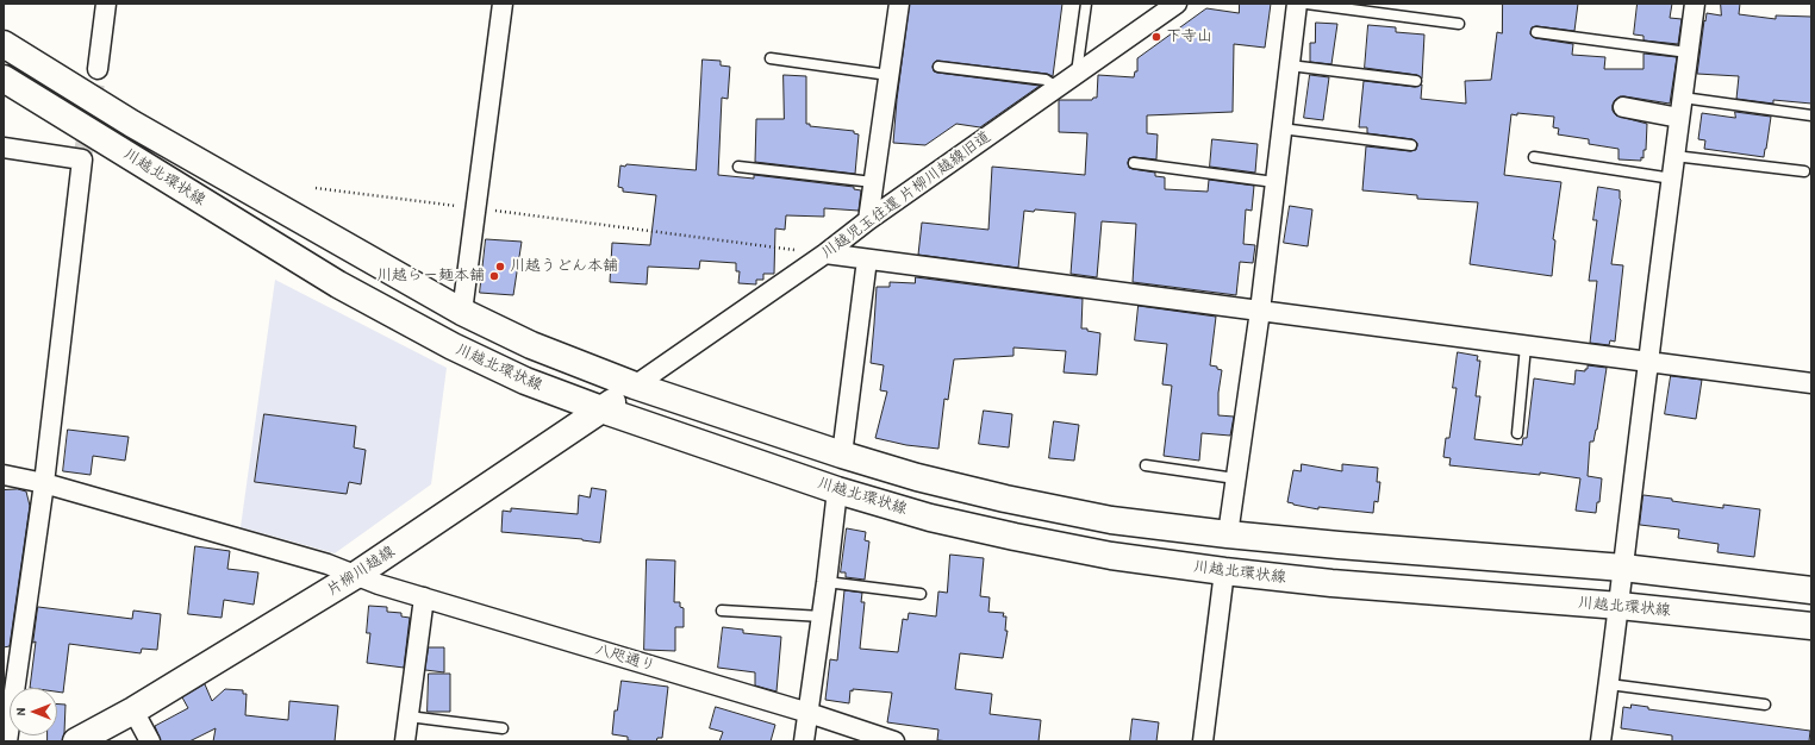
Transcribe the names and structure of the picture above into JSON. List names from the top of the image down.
{
  "streets": {
    "main road": ["川越北環状線", "片柳川越線"],
    "street": ["川越児玉往還 片柳川越線旧道", "八咫通り"]
  },
  "crossings": [
    ["川越北環状線", "川越児玉往還 片柳川越線旧道"],
    ["川越北環状線", "片柳川越線"],
    ["川越児玉往還 片柳川越線旧道", "片柳川越線"],
    ["片柳川越線", "八咫通り"]
  ],
  "places": ["下寺山", "川越うどん本舗", "川越らー麺本舗"],
  "north": "left"
}
